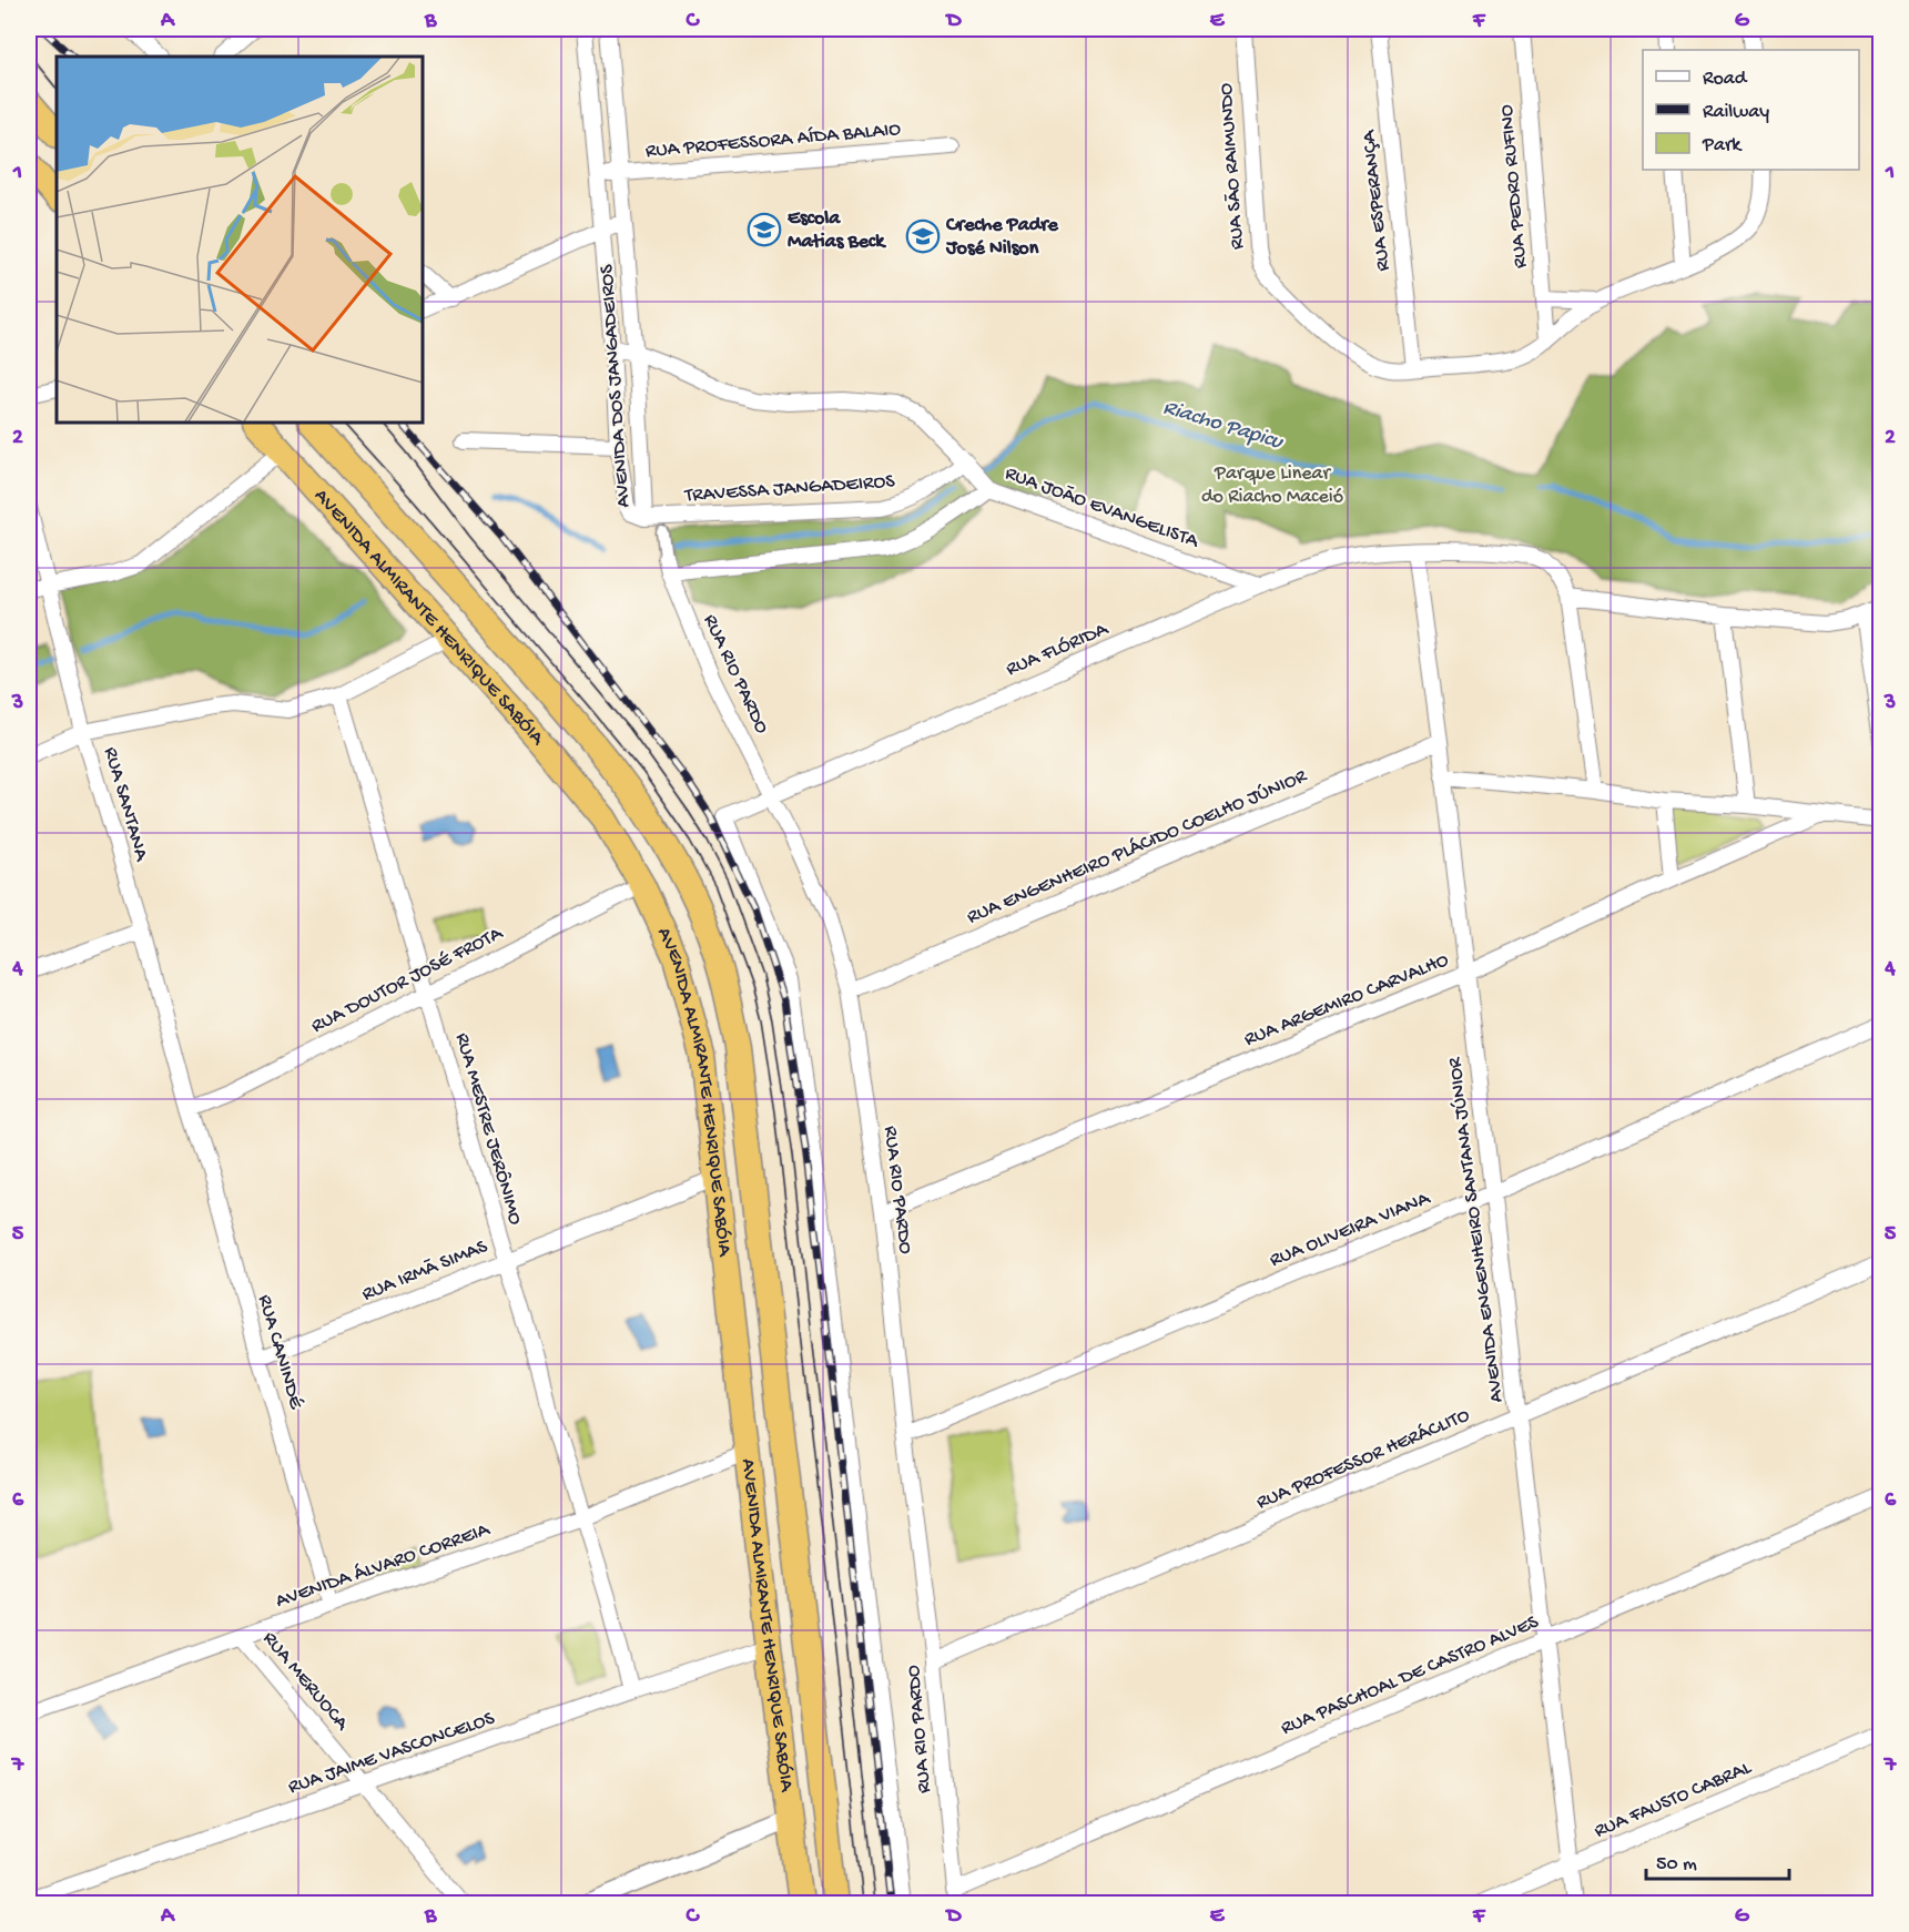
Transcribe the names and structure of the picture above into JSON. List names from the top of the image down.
{
  "streets": {
    "highway": ["AVENIDA ALMIRANTE HENRIQUE SABÓIA"],
    "street": [
      "RUA PROFESSORA AÍDA BALAIO",
      "RUA SÃO RAIMUNDO",
      "RUA PEDRO RUFINO",
      "RUA ESPERANÇA",
      "AVENIDA DOS JANGADEIROS",
      "TRAVESSA JANGADEIROS",
      "RUA JOÃO EVANGELISTA",
      "RUA FLÓRIDA",
      "RUA RIO PARDO",
      "RUA SANTANA",
      "RUA ENGENHEIRO PLÁCIDO COELHO JÚNIOR",
      "RUA DOUTOR JOSÉ FROTA",
      "RUA ARGEMIRO CARVALHO",
      "RUA MESTRE JERÔNIMO",
      "RUA OLIVEIRA VIANA",
      "AVENIDA ENGENHEIRO SANTANA JÚNIOR",
      "RUA IRMÃ SIMAS",
      "RUA CANINDÉ",
      "RUA PROFESSOR HERÁCLITO",
      "AVENIDA ÁLVARO CORREIA",
      "RUA PASCHOAL DE CASTRO ALVES",
      "RUA MERUOCA",
      "RUA JAIME VASCONCELOS",
      "RUA FAUSTO CABRAL"
    ]
  },
  "crossings": [
    ["RUA PROFESSORA AÍDA BALAIO", "AVENIDA DOS JANGADEIROS"],
    ["RUA SÃO RAIMUNDO", "RUA PEDRO RUFINO"],
    ["RUA SÃO RAIMUNDO", "RUA ESPERANÇA"],
    ["AVENIDA DOS JANGADEIROS", "TRAVESSA JANGADEIROS"],
    ["AVENIDA DOS JANGADEIROS", "RUA JOÃO EVANGELISTA"],
    ["TRAVESSA JANGADEIROS", "RUA JOÃO EVANGELISTA"],
    ["TRAVESSA JANGADEIROS", "RUA RIO PARDO"],
    ["RUA JOÃO EVANGELISTA", "RUA FLÓRIDA"],
    ["AVENIDA ALMIRANTE HENRIQUE SABÓIA", "RUA DOUTOR JOSÉ FROTA"],
    ["AVENIDA ALMIRANTE HENRIQUE SABÓIA", "RUA IRMÃ SIMAS"],
    ["AVENIDA ALMIRANTE HENRIQUE SABÓIA", "AVENIDA ÁLVARO CORREIA"],
    ["AVENIDA ALMIRANTE HENRIQUE SABÓIA", "RUA JAIME VASCONCELOS"],
    ["RUA FLÓRIDA", "RUA RIO PARDO"],
    ["RUA FLÓRIDA", "AVENIDA ENGENHEIRO SANTANA JÚNIOR"],
    ["RUA RIO PARDO", "RUA ENGENHEIRO PLÁCIDO COELHO JÚNIOR"],
    ["RUA RIO PARDO", "RUA ARGEMIRO CARVALHO"],
    ["RUA RIO PARDO", "RUA OLIVEIRA VIANA"],
    ["RUA RIO PARDO", "RUA PROFESSOR HERÁCLITO"],
    ["RUA RIO PARDO", "RUA PASCHOAL DE CASTRO ALVES"],
    ["RUA SANTANA", "RUA DOUTOR JOSÉ FROTA"],
    ["RUA SANTANA", "RUA CANINDÉ"],
    ["RUA ENGENHEIRO PLÁCIDO COELHO JÚNIOR", "AVENIDA ENGENHEIRO SANTANA JÚNIOR"],
    ["RUA DOUTOR JOSÉ FROTA", "RUA MESTRE JERÔNIMO"],
    ["RUA DOUTOR JOSÉ FROTA", "RUA CANINDÉ"],
    ["RUA ARGEMIRO CARVALHO", "AVENIDA ENGENHEIRO SANTANA JÚNIOR"],
    ["RUA MESTRE JERÔNIMO", "RUA IRMÃ SIMAS"],
    ["RUA MESTRE JERÔNIMO", "AVENIDA ÁLVARO CORREIA"],
    ["RUA MESTRE JERÔNIMO", "RUA JAIME VASCONCELOS"],
    ["RUA OLIVEIRA VIANA", "AVENIDA ENGENHEIRO SANTANA JÚNIOR"],
    ["AVENIDA ENGENHEIRO SANTANA JÚNIOR", "RUA PROFESSOR HERÁCLITO"],
    ["AVENIDA ENGENHEIRO SANTANA JÚNIOR", "RUA PASCHOAL DE CASTRO ALVES"],
    ["AVENIDA ENGENHEIRO SANTANA JÚNIOR", "RUA FAUSTO CABRAL"],
    ["RUA IRMÃ SIMAS", "RUA CANINDÉ"],
    ["RUA CANINDÉ", "AVENIDA ÁLVARO CORREIA"],
    ["AVENIDA ÁLVARO CORREIA", "RUA MERUOCA"],
    ["RUA MERUOCA", "RUA JAIME VASCONCELOS"]
  ],
  "water": ["Riacho Papicu"],
  "parks": ["Parque Linear do Riacho Maceió"],
  "places": {
    "school or university": ["Escola Matias Beck", "Creche Padre José Nilson"]
  },
  "legend": ["Road", "Railway", "Park"],
  "scale_bar": "50 m",
  "grid": {
    "columns": [
      "A",
      "B",
      "C",
      "D",
      "E",
      "F",
      "G"
    ],
    "rows": [
      "1",
      "2",
      "3",
      "4",
      "5",
      "6",
      "7"
    ]
  }
}
